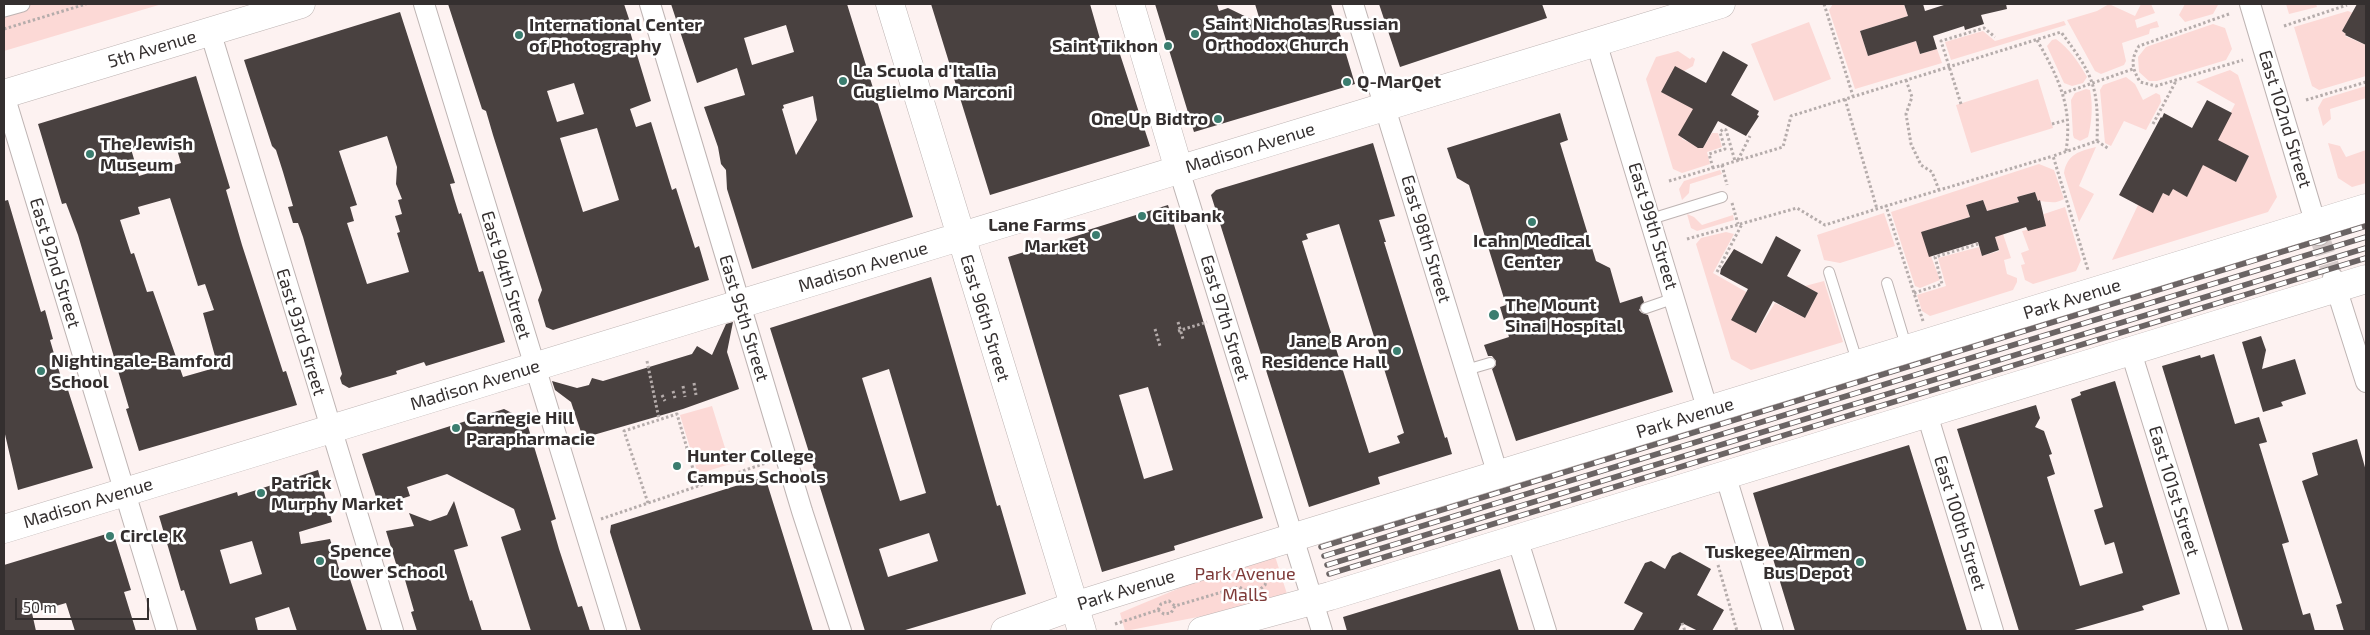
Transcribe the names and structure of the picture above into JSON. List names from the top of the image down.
{
  "streets": {
    "main road": [
      "5th Avenue",
      "Madison Avenue",
      "Park Avenue",
      "East 96th Street",
      "East 97th Street"
    ],
    "street": [
      "East 102nd Street",
      "East 99th Street",
      "East 98th Street",
      "East 92nd Street",
      "East 94th Street",
      "East 95th Street",
      "East 93rd Street",
      "East 101st Street",
      "East 100th Street"
    ]
  },
  "crossings": [
    ["5th Avenue", "East 92nd Street"],
    ["5th Avenue", "East 93rd Street"],
    ["East 102nd Street", "Park Avenue"],
    ["Madison Avenue", "East 99th Street"],
    ["Madison Avenue", "East 98th Street"],
    ["Madison Avenue", "East 92nd Street"],
    ["Madison Avenue", "East 94th Street"],
    ["Madison Avenue", "East 95th Street"],
    ["Madison Avenue", "East 96th Street"],
    ["Madison Avenue", "East 97th Street"],
    ["Madison Avenue", "East 93rd Street"],
    ["East 99th Street", "Park Avenue"],
    ["East 98th Street", "Park Avenue"],
    ["Park Avenue", "East 96th Street"],
    ["Park Avenue", "East 97th Street"]
  ],
  "parks": ["Park Avenue Malls"],
  "places": [
    "Saint Nicholas Russian Orthodox Church",
    "International Center of Photography",
    "Saint Tikhon",
    "La Scuola d'Italia Guglielmo Marconi",
    "Q-MarQet",
    "One Up Bidtro",
    "The Jewish Museum",
    "Citibank",
    "Icahn Medical Center",
    "Lane Farms Market",
    "The Mount Sinai Hospital",
    "Jane B Aron Residence Hall",
    "Nightingale-Bamford School",
    "Carnegie Hill Parapharmacie",
    "Hunter College Campus Schools",
    "Patrick Murphy Market",
    "Circle K",
    "Spence Lower School",
    "Tuskegee Airmen Bus Depot"
  ],
  "scale_bar": "50 m"
}
